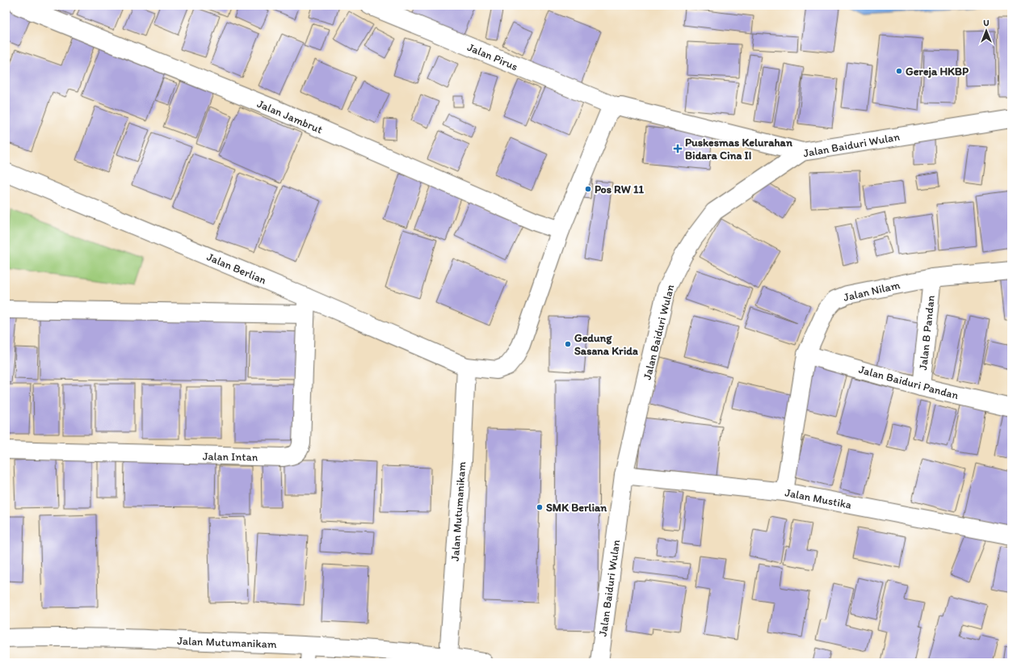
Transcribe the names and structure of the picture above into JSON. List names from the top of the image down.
{
  "streets": {
    "street": [
      "Jalan Pirus",
      "Jalan Jambrut",
      "Jalan Baiduri Wulan",
      "Jalan Berlian",
      "Jalan Nilam",
      "Jalan B Pandan",
      "Jalan Baiduri Pandan",
      "Jalan Intan",
      "Jalan Mustika",
      "Jalan Mutumanikam"
    ]
  },
  "crossings": [
    ["Jalan Pirus", "Jalan Baiduri Wulan"],
    ["Jalan Pirus", "Jalan Berlian"],
    ["Jalan Jambrut", "Jalan Berlian"],
    ["Jalan Baiduri Wulan", "Jalan Mustika"],
    ["Jalan Berlian", "Jalan Intan"],
    ["Jalan Berlian", "Jalan Mutumanikam"],
    ["Jalan Nilam", "Jalan B Pandan"],
    ["Jalan Nilam", "Jalan Baiduri Pandan"],
    ["Jalan Nilam", "Jalan Mustika"],
    ["Jalan B Pandan", "Jalan Baiduri Pandan"]
  ],
  "places": {
    "other": [
      "Gereja HKBP",
      "Pos RW 11",
      "Gedung Sasana Krida",
      "SMK Berlian"
    ],
    "health": ["Puskesmas Kelurahan Bidara Cina II"]
  },
  "north": "top"
}
